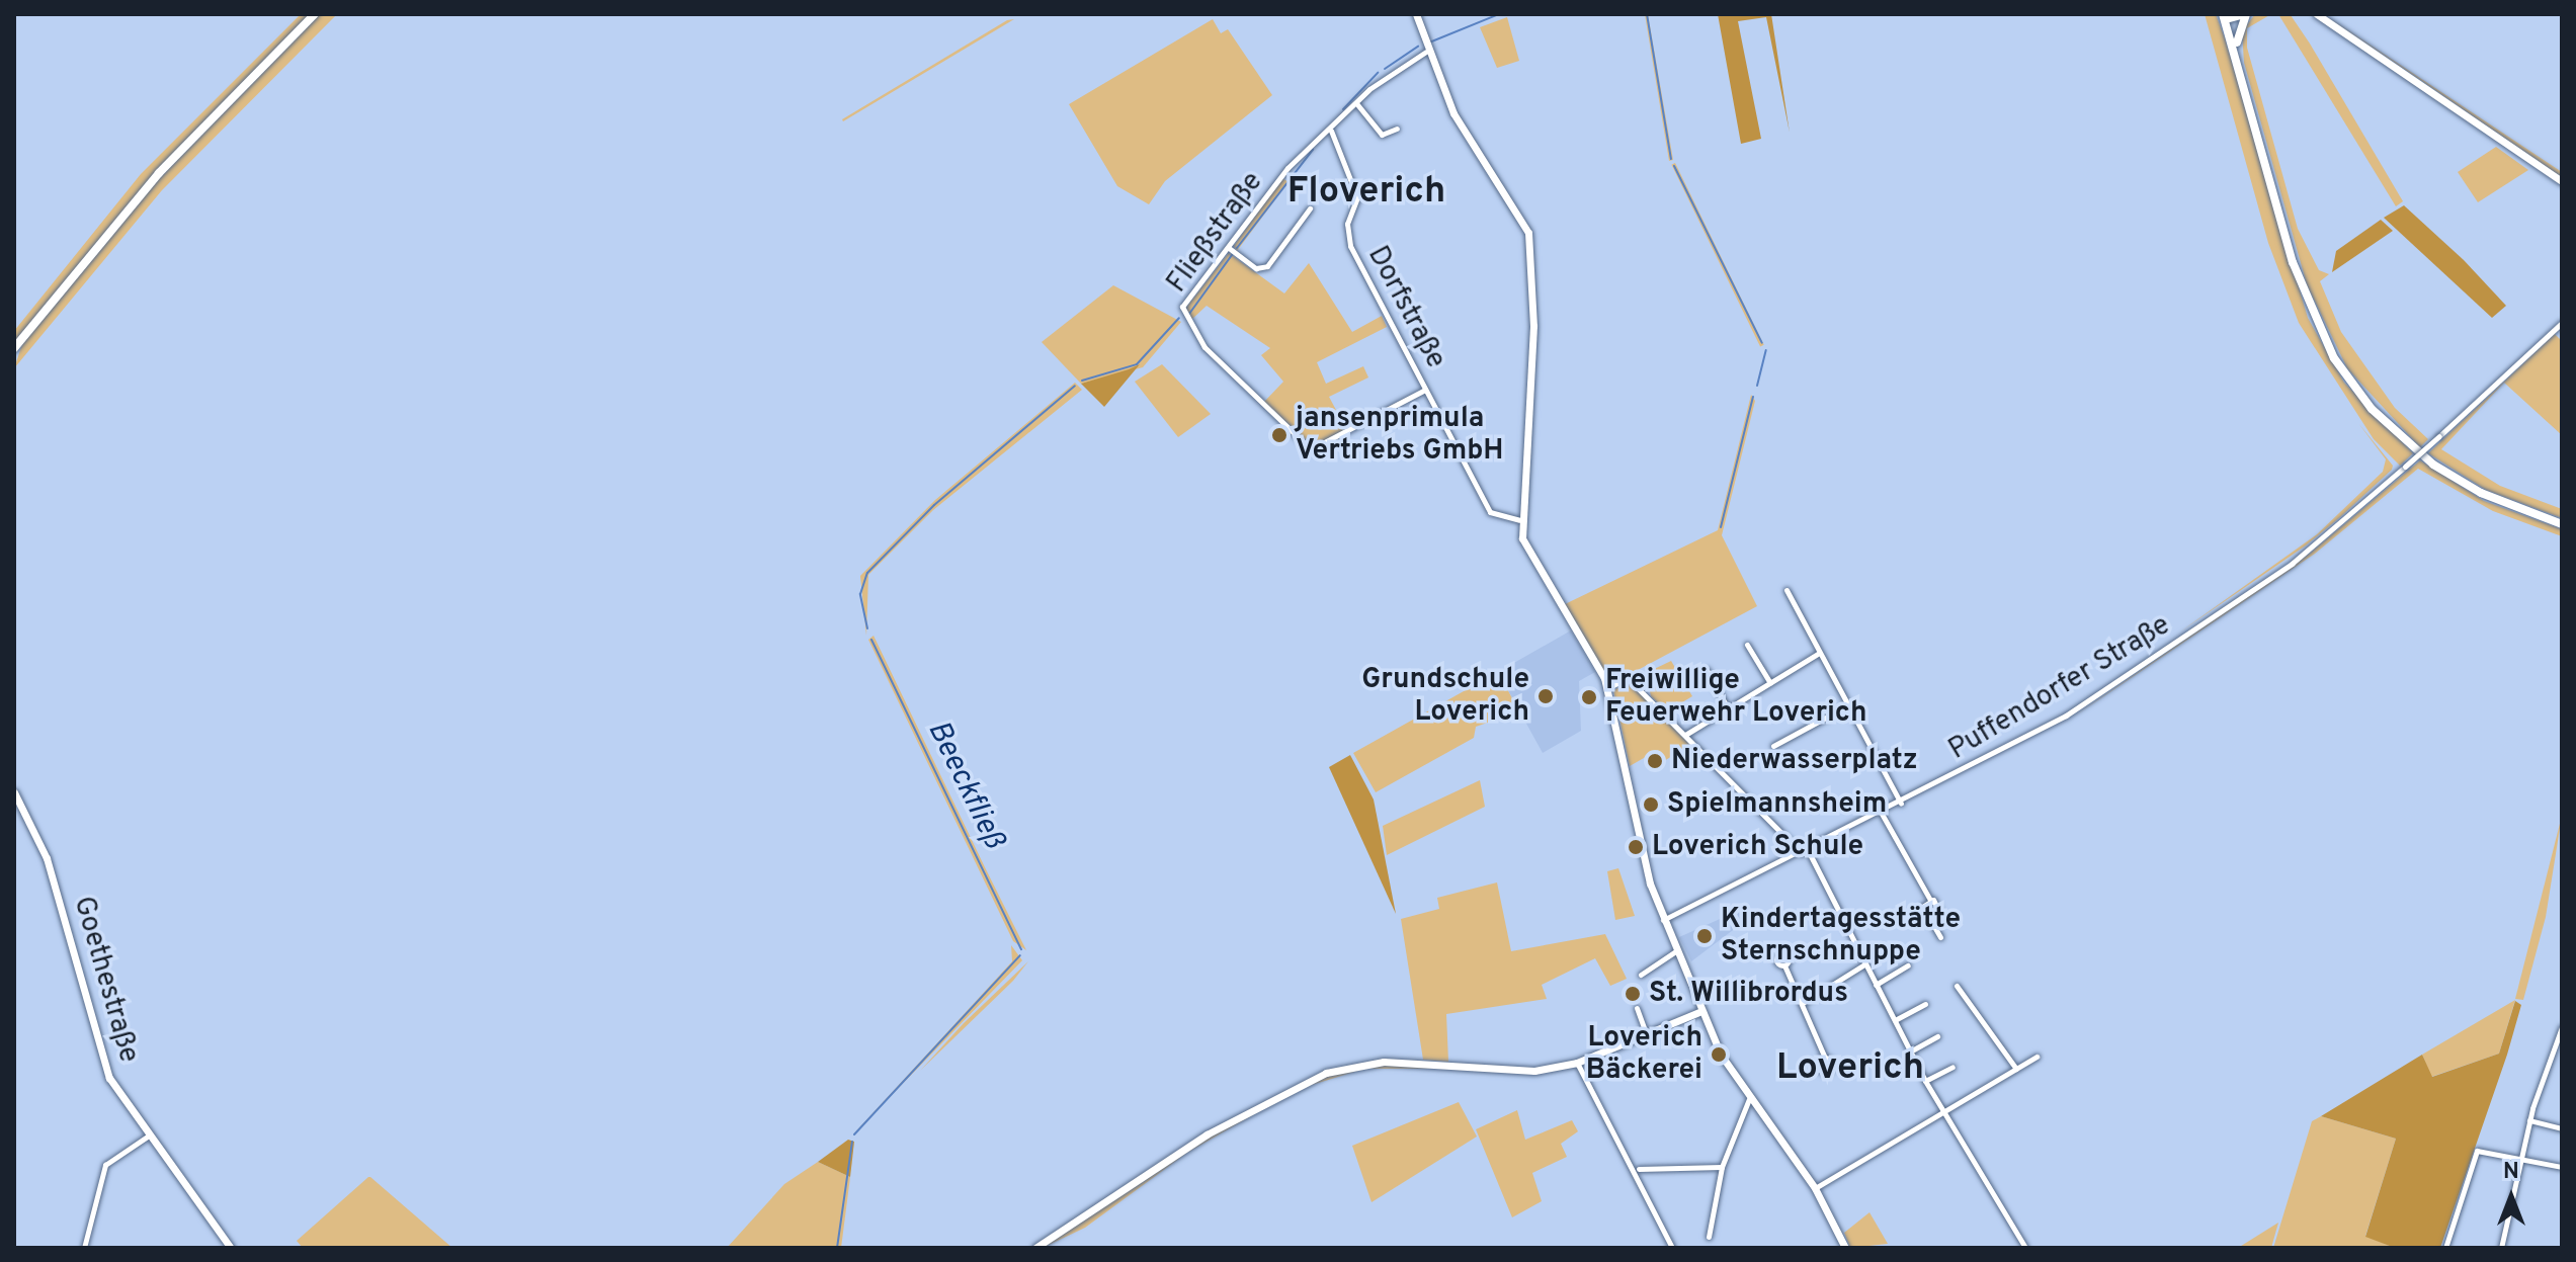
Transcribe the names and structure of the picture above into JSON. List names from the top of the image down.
{
  "streets": {
    "street": [
      "Fließstraße",
      "Dorfstraße",
      "Puffendorfer Straße",
      "Goethestraße"
    ]
  },
  "crossings": [
    ["Fließstraße", "Dorfstraße"]
  ],
  "districts": ["Floverich", "Loverich"],
  "water": ["Beeckfließ"],
  "places": [
    "jansenprimula Vertriebs GmbH",
    "Grundschule Loverich",
    "Freiwillige Feuerwehr Loverich",
    "Niederwasserplatz",
    "Spielmannsheim",
    "Loverich Schule",
    "Kindertagesstätte Sternschnuppe",
    "St. Willibrordus",
    "Loverich Bäckerei"
  ],
  "north": "top"
}
